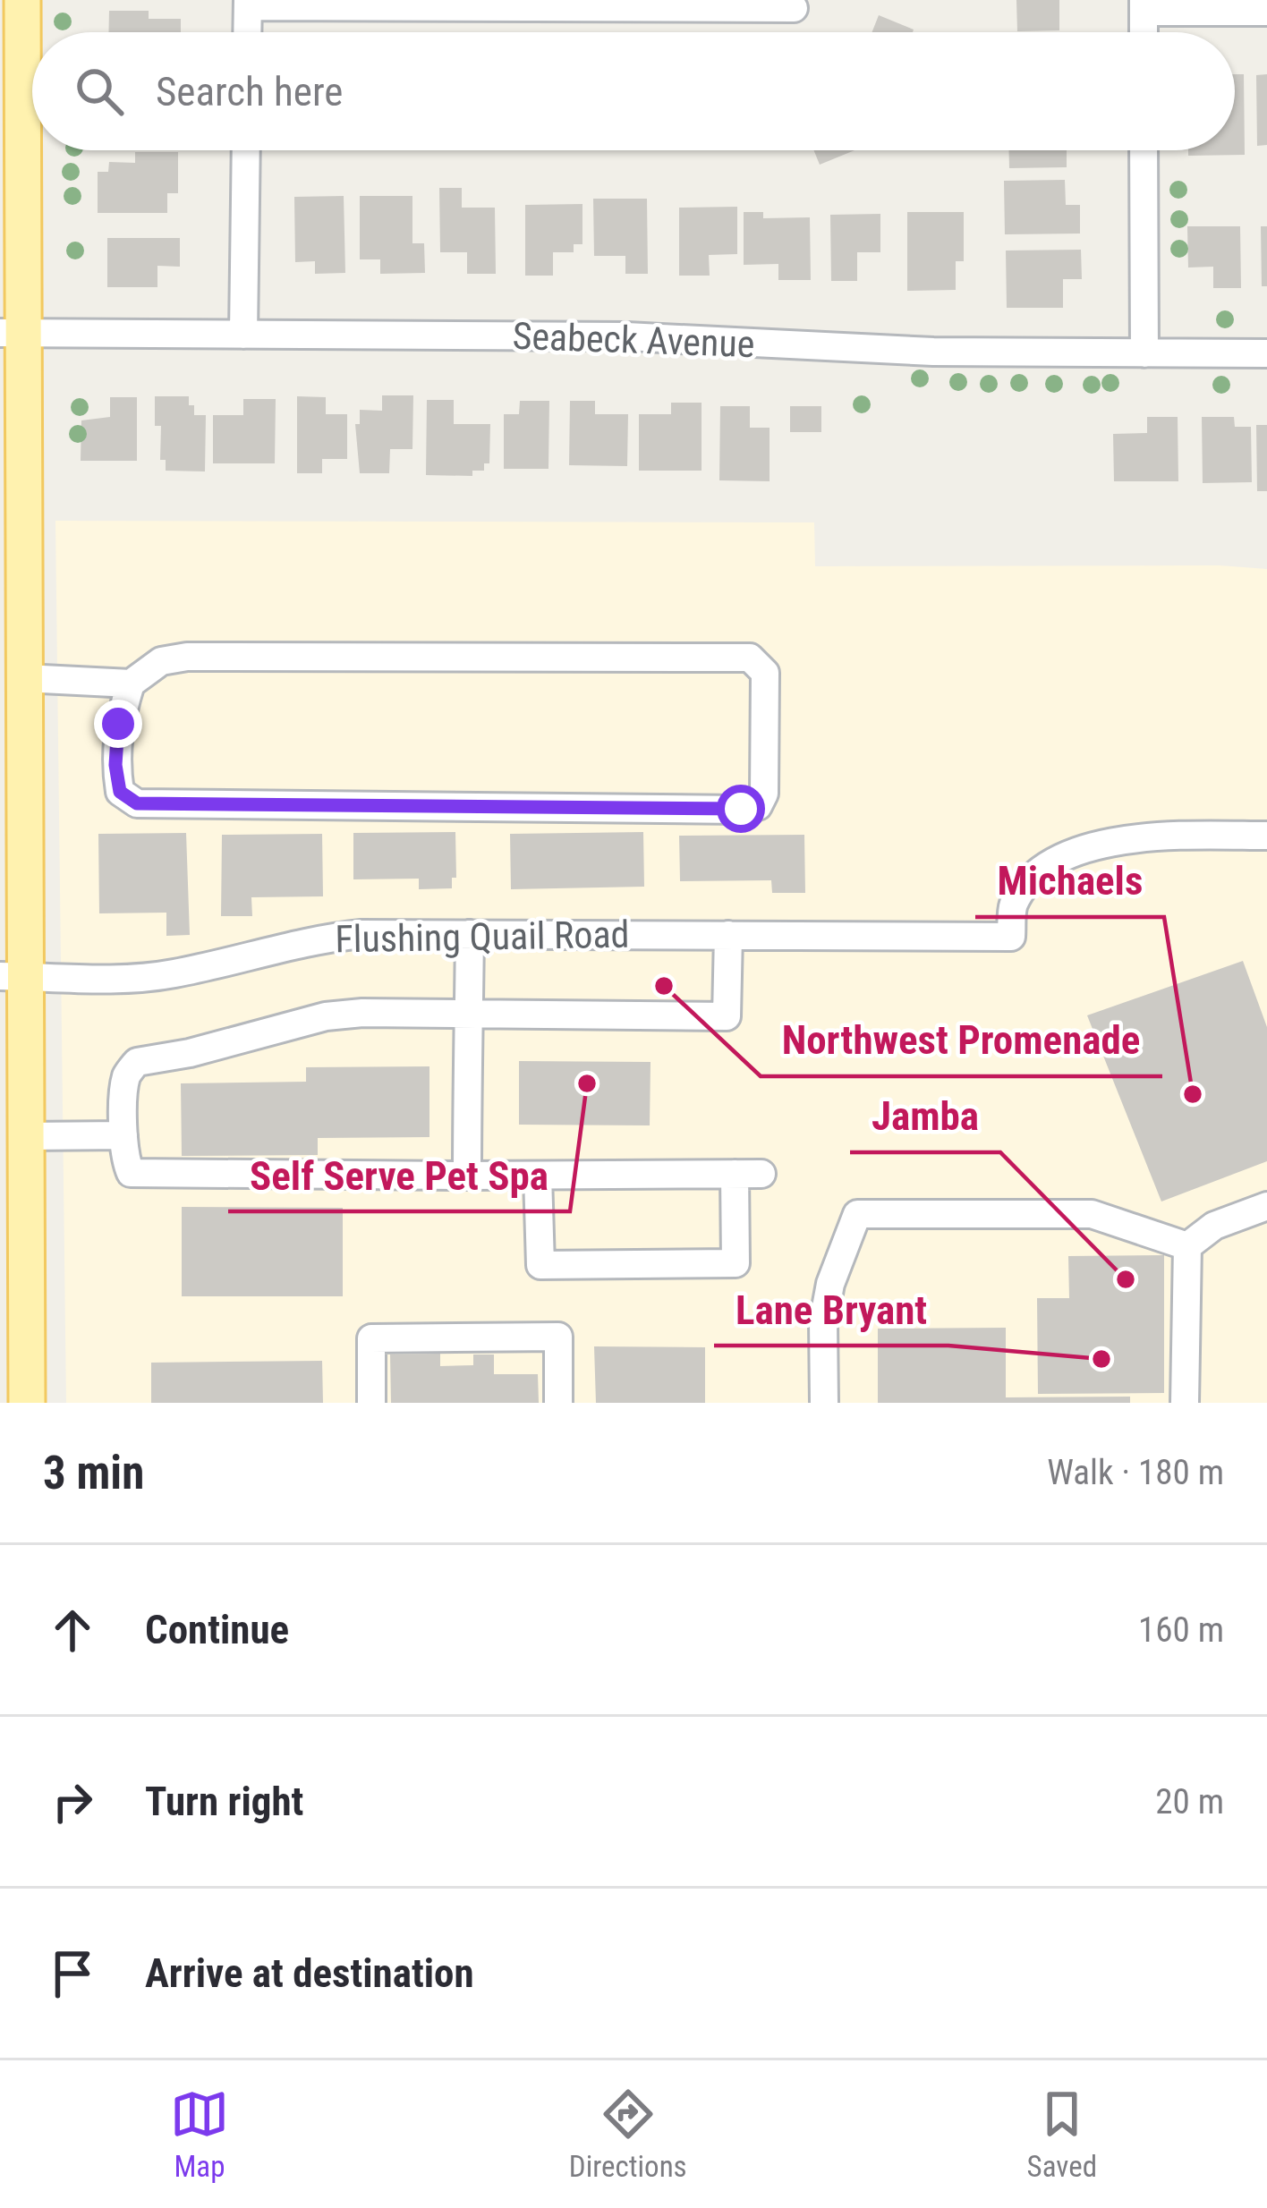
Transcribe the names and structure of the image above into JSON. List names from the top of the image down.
{
  "streets": {
    "street": ["Seabeck Avenue", "Flushing Quail Road"]
  },
  "places": [
    "Northwest Promenade",
    "Self Serve Pet Spa",
    "Michaels",
    "Jamba",
    "Lane Bryant"
  ],
  "page": {
    "search": "Search here",
    "heading": ["3 min", "Walk · 180 m"],
    "list": [
      ["Continue", "160 m"],
      ["Turn right", "20 m"],
      "Arrive at destination"
    ],
    "nav": ["Map", "Directions", "Saved"]
  }
}
